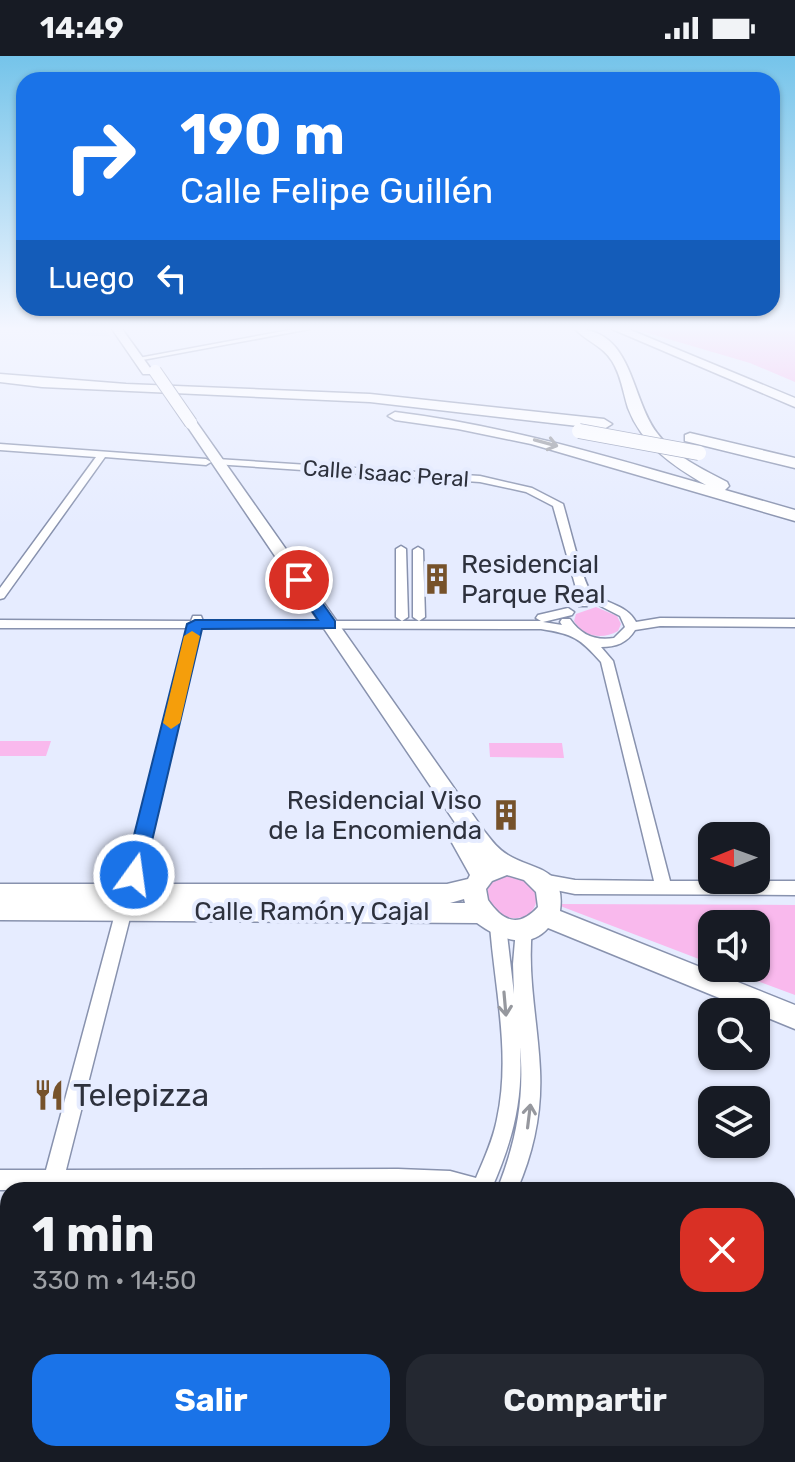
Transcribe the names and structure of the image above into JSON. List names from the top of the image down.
{
  "streets": {
    "street": ["Calle Isaac Peral", "Calle Ramón y Cajal"]
  },
  "places": {
    "building": ["Residencial Parque Real", "Residencial Viso de la Encomienda"],
    "restaurant": ["Telepizza"]
  },
  "north": "left",
  "page": {
    "status": "14:49",
    "turn": ["190 m", "Calle Felipe Guillén"],
    "then": "Luego",
    "heading": ["1 min", "330 m · 14:50"],
    "buttons": ["Salir", "Compartir"]
  }
}
